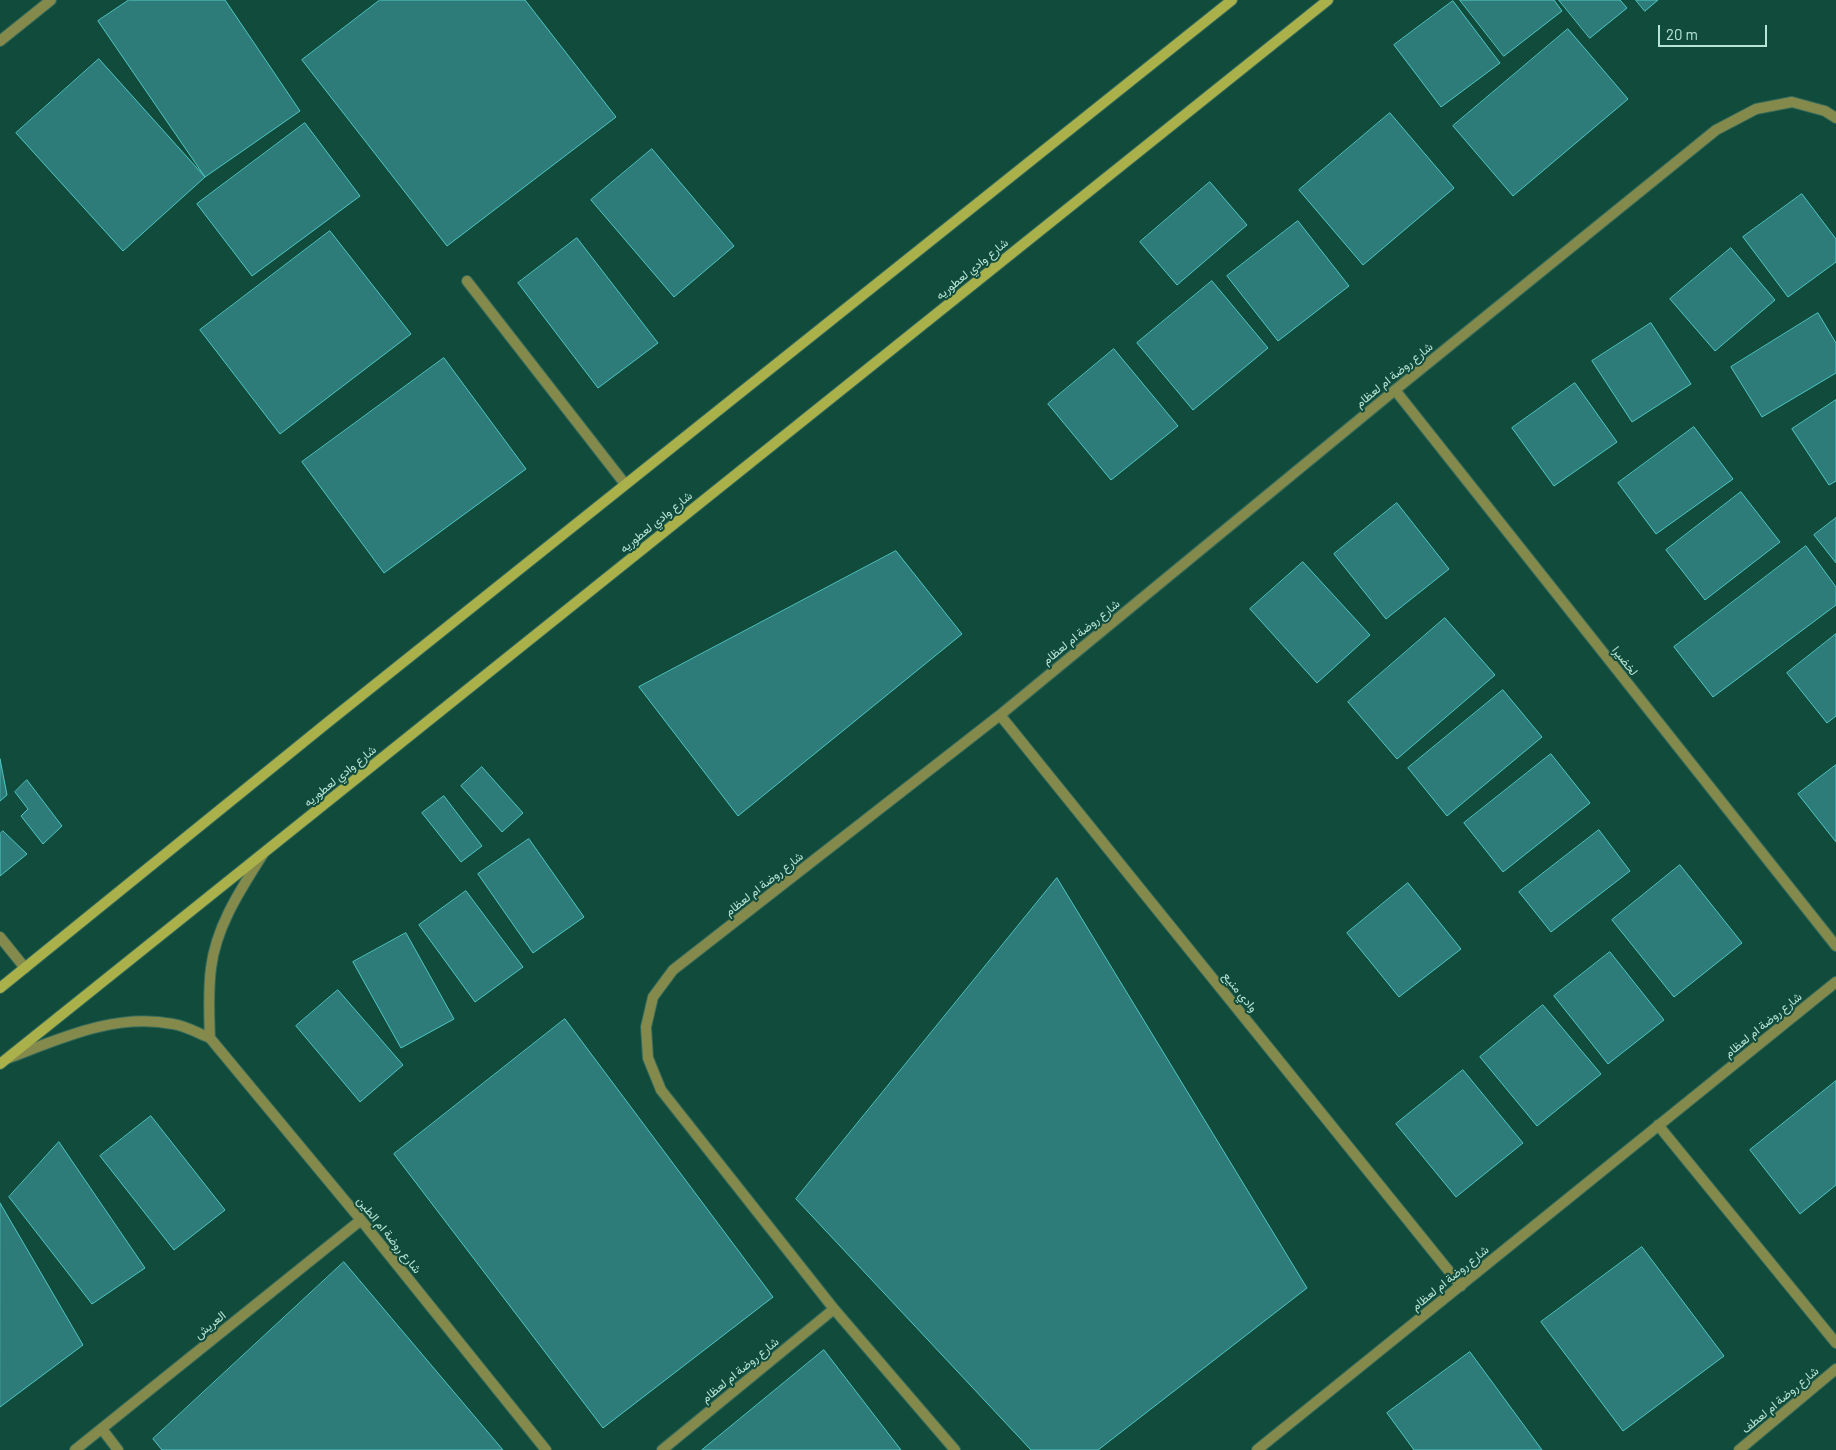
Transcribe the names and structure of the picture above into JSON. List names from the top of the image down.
{
  "streets": {
    "street": [
      "شارع وادي لعطوريه",
      "شارع روضة ام لعظام",
      "لخضيرا",
      "وادي منيع",
      "شارع روضة ام الطين",
      "العريش",
      "شارع روضة ام لعطف"
    ]
  },
  "crossings": [
    ["شارع وادي لعطوريه", "شارع روضة ام الطين"],
    ["شارع روضة ام لعظام", "لخضيرا"],
    ["شارع روضة ام لعظام", "وادي منيع"],
    ["شارع روضة ام الطين", "العريش"]
  ],
  "scale_bar": "20 m"
}
